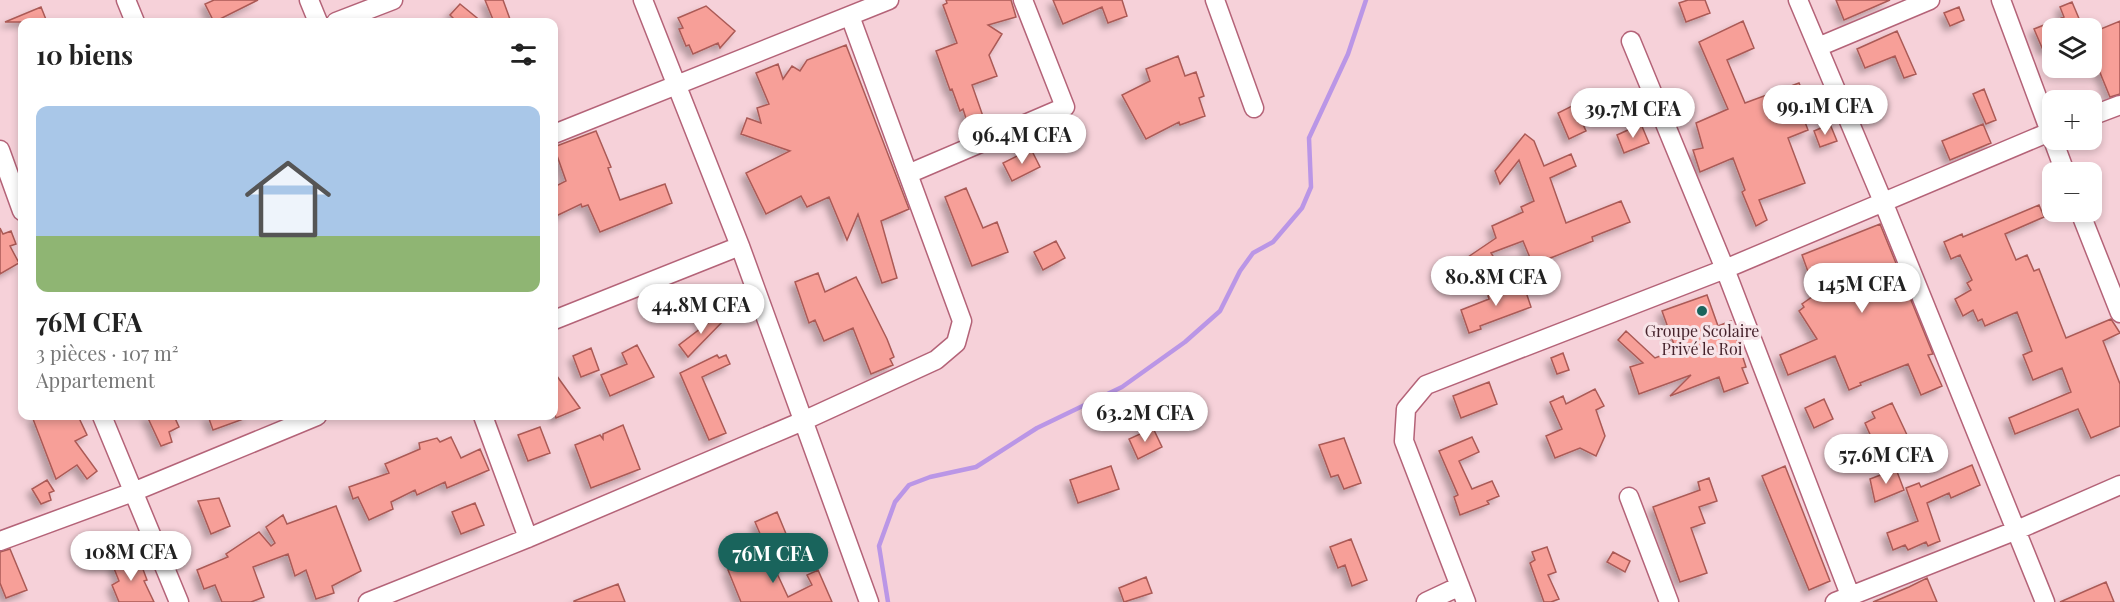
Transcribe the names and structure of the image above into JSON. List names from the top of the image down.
{
  "places": ["Groupe Scolaire Privé le Roi"],
  "page": {
    "map_buttons": ["+", "−"],
    "heading": "10 biens",
    "price": [
      "99.1M CFA",
      "39.7M CFA",
      "96.4M CFA",
      "80.8M CFA",
      "145M CFA",
      "44.8M CFA",
      "63.2M CFA",
      "57.6M CFA",
      "108M CFA",
      "76M CFA"
    ],
    "list": [
      {
        "name": "76M CFA",
        "note": "3 pièces · 107 m² · Appartement"
      }
    ]
  }
}
